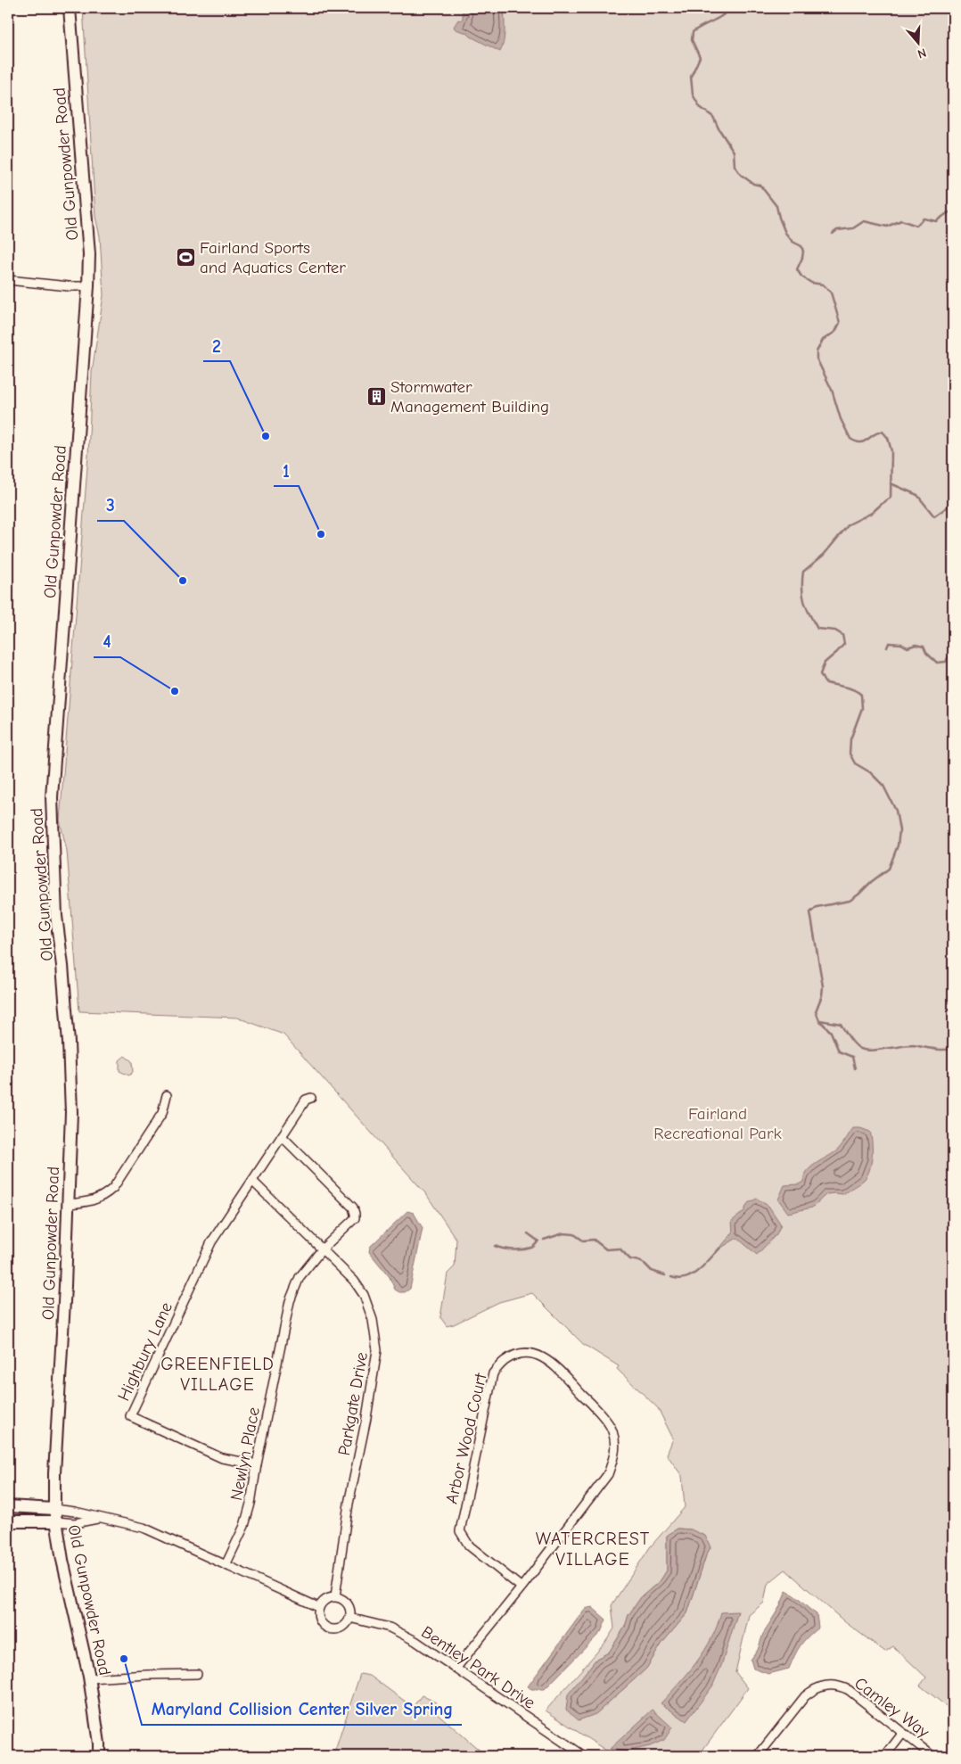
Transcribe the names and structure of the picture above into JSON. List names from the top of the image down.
{
  "streets": {
    "main road": ["Old Gunpowder Road"],
    "street": [
      "Highbury Lane",
      "Parkgate Drive",
      "Arbor Wood Court",
      "Newlyn Place",
      "Bentley Park Drive",
      "Camley Way"
    ]
  },
  "crossings": [
    ["Highbury Lane", "Parkgate Drive"],
    ["Highbury Lane", "Newlyn Place"],
    ["Parkgate Drive", "Newlyn Place"],
    ["Parkgate Drive", "Bentley Park Drive"],
    ["Arbor Wood Court", "Bentley Park Drive"]
  ],
  "districts": ["GREENFIELD VILLAGE", "WATERCREST VILLAGE"],
  "parks": ["Fairland Recreational Park"],
  "places": {
    "sports": ["Fairland Sports and Aquatics Center"],
    "building": ["Stormwater Management Building"],
    "other": [
      "2",
      "1",
      "3",
      "4",
      "Maryland Collision Center Silver Spring"
    ]
  },
  "north": "bottom"
}
